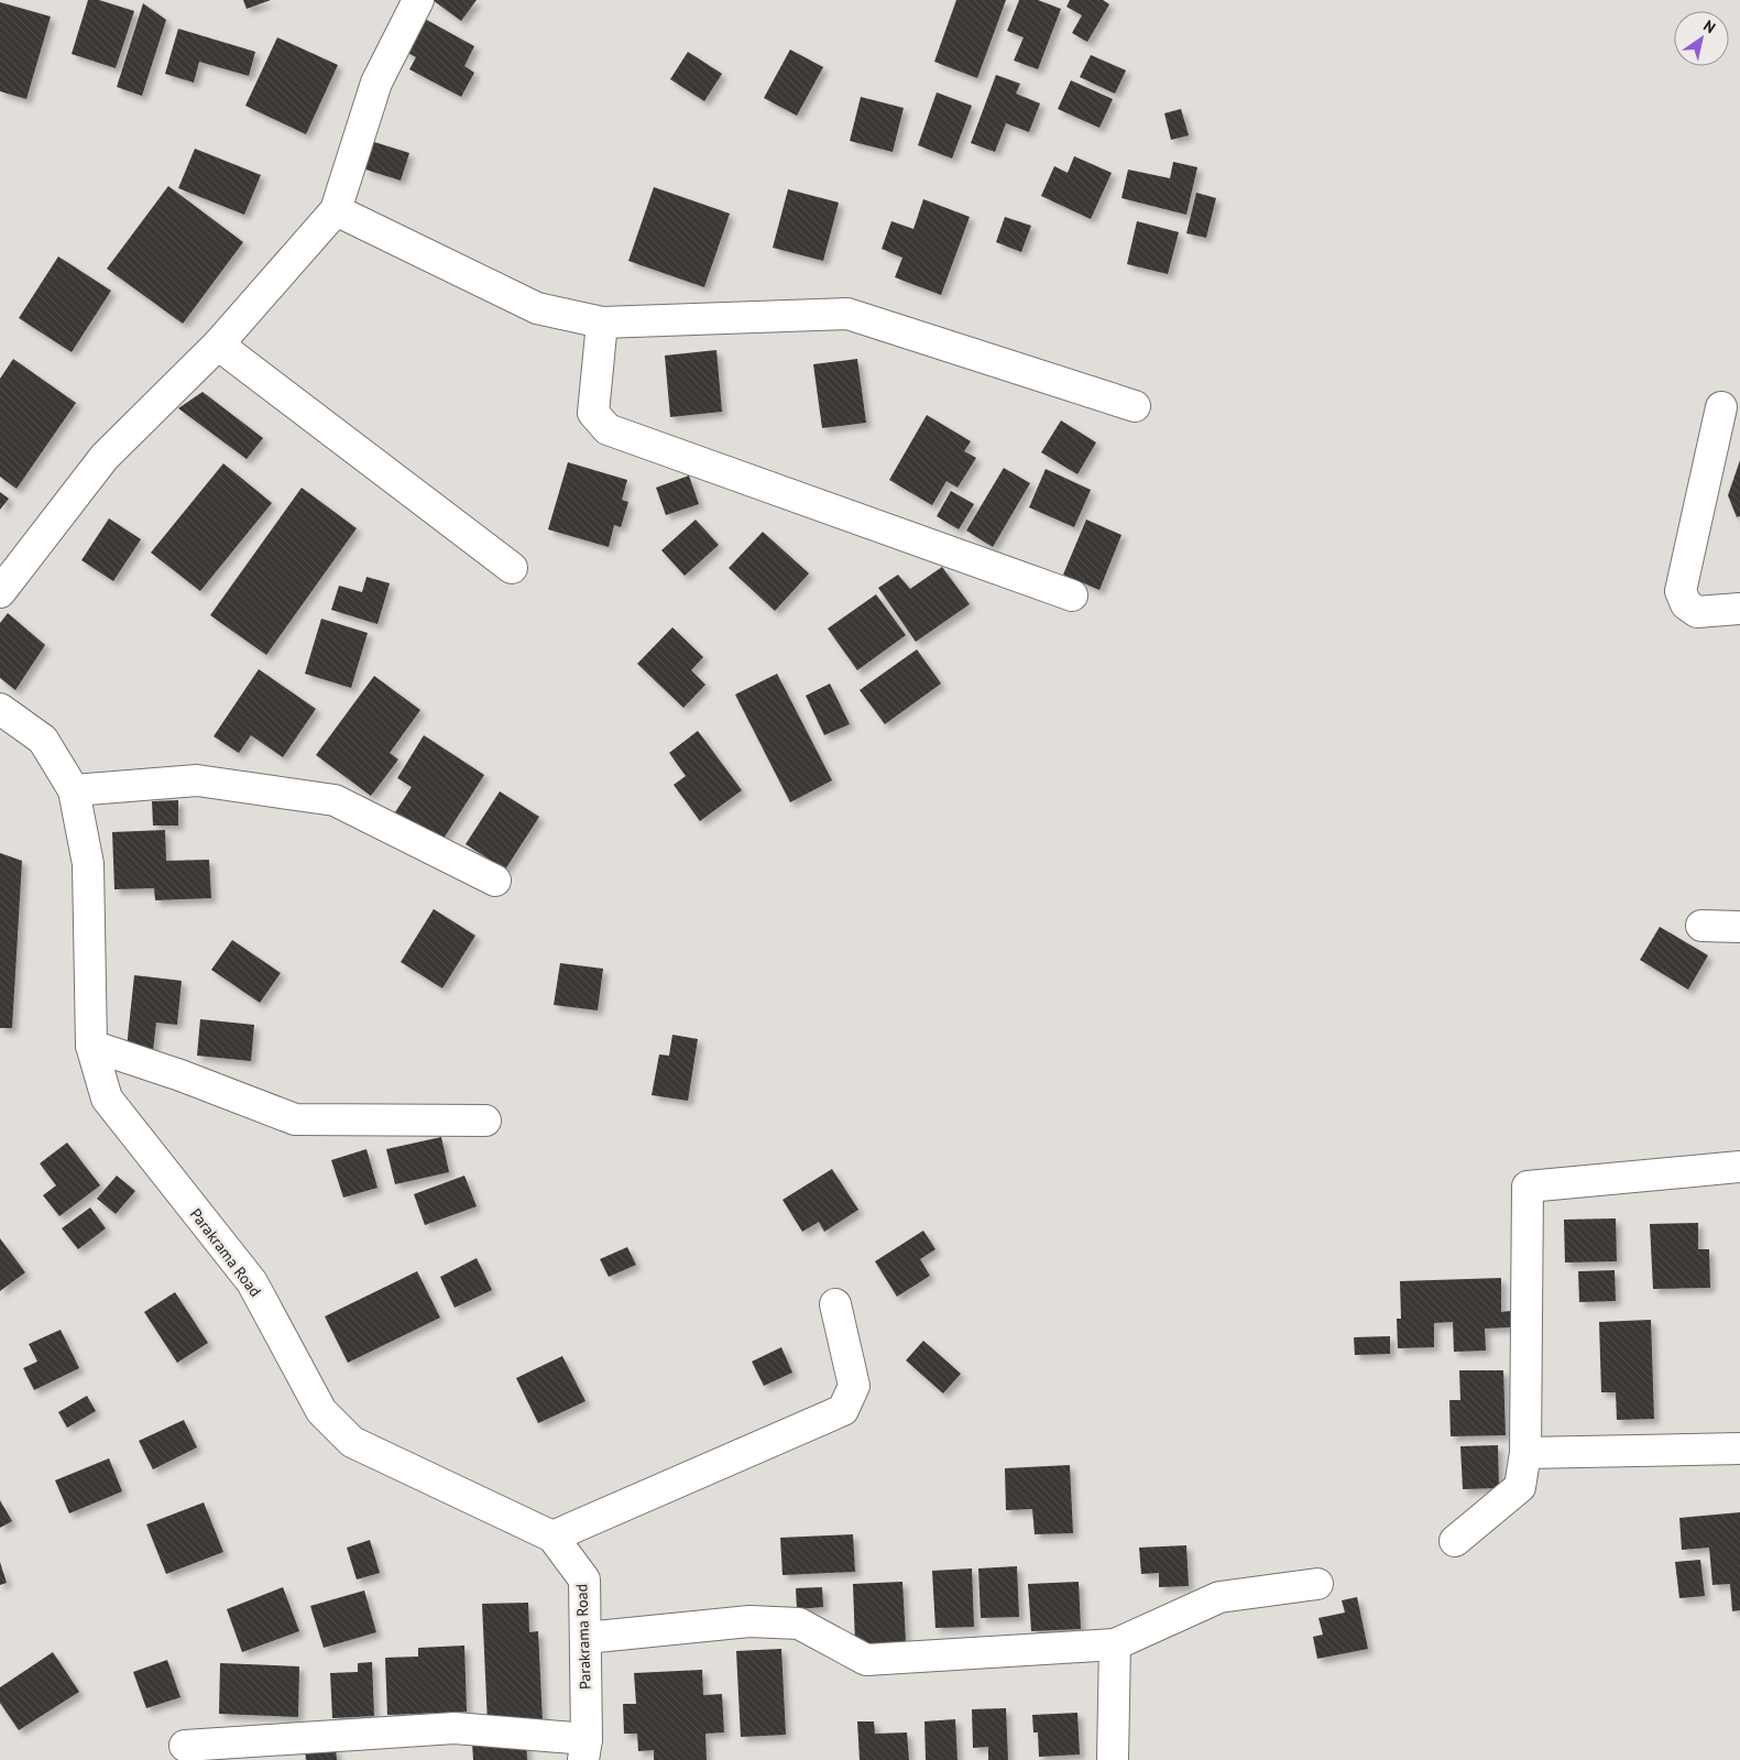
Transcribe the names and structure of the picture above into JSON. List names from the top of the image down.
{
  "streets": {
    "street": ["Parakrama Road"]
  },
  "north": "top right"
}
